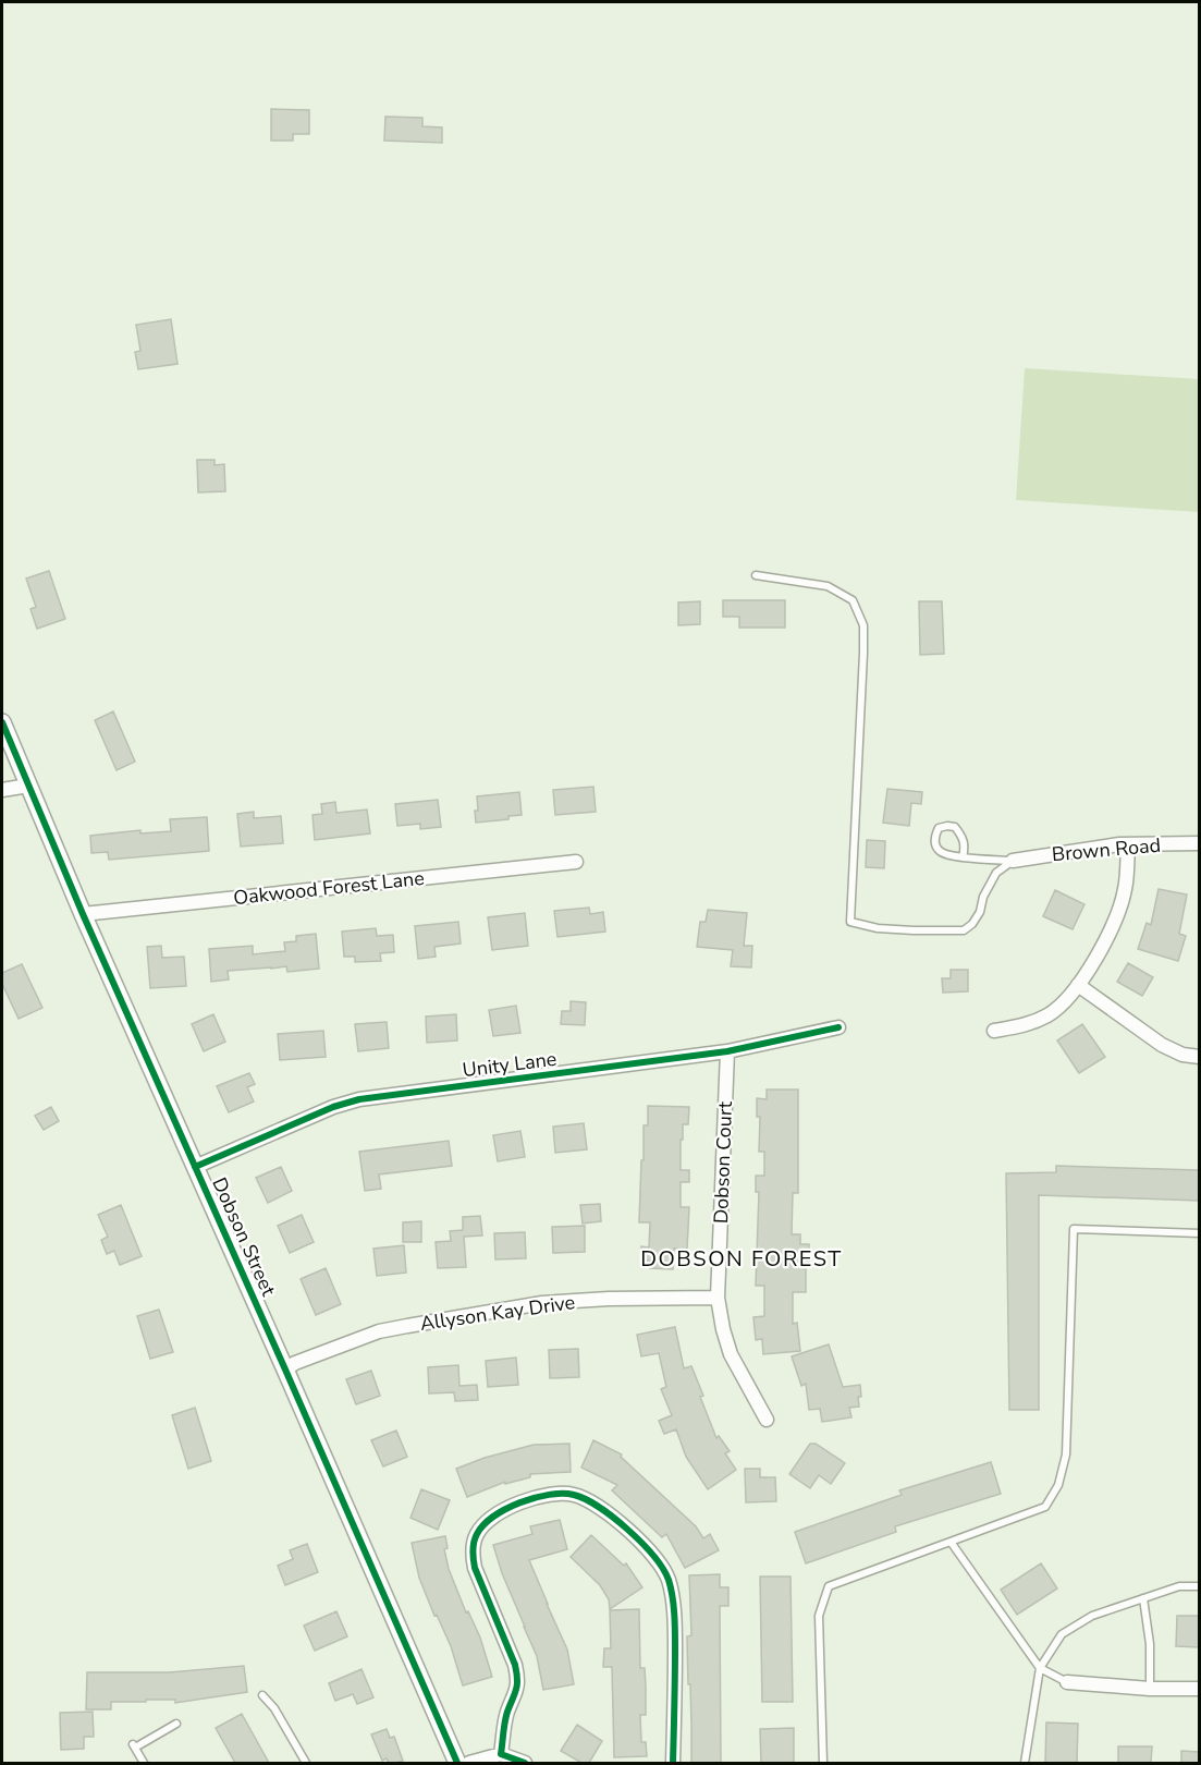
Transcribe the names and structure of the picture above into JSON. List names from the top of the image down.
{
  "streets": {
    "street": [
      "Brown Road",
      "Oakwood Forest Lane",
      "Unity Lane",
      "Dobson Court",
      "Dobson Street",
      "Allyson Kay Drive"
    ]
  },
  "crossings": [
    ["Oakwood Forest Lane", "Dobson Street"],
    ["Unity Lane", "Dobson Court"],
    ["Unity Lane", "Dobson Street"],
    ["Dobson Court", "Allyson Kay Drive"],
    ["Dobson Street", "Allyson Kay Drive"]
  ],
  "districts": ["DOBSON FOREST"]
}
